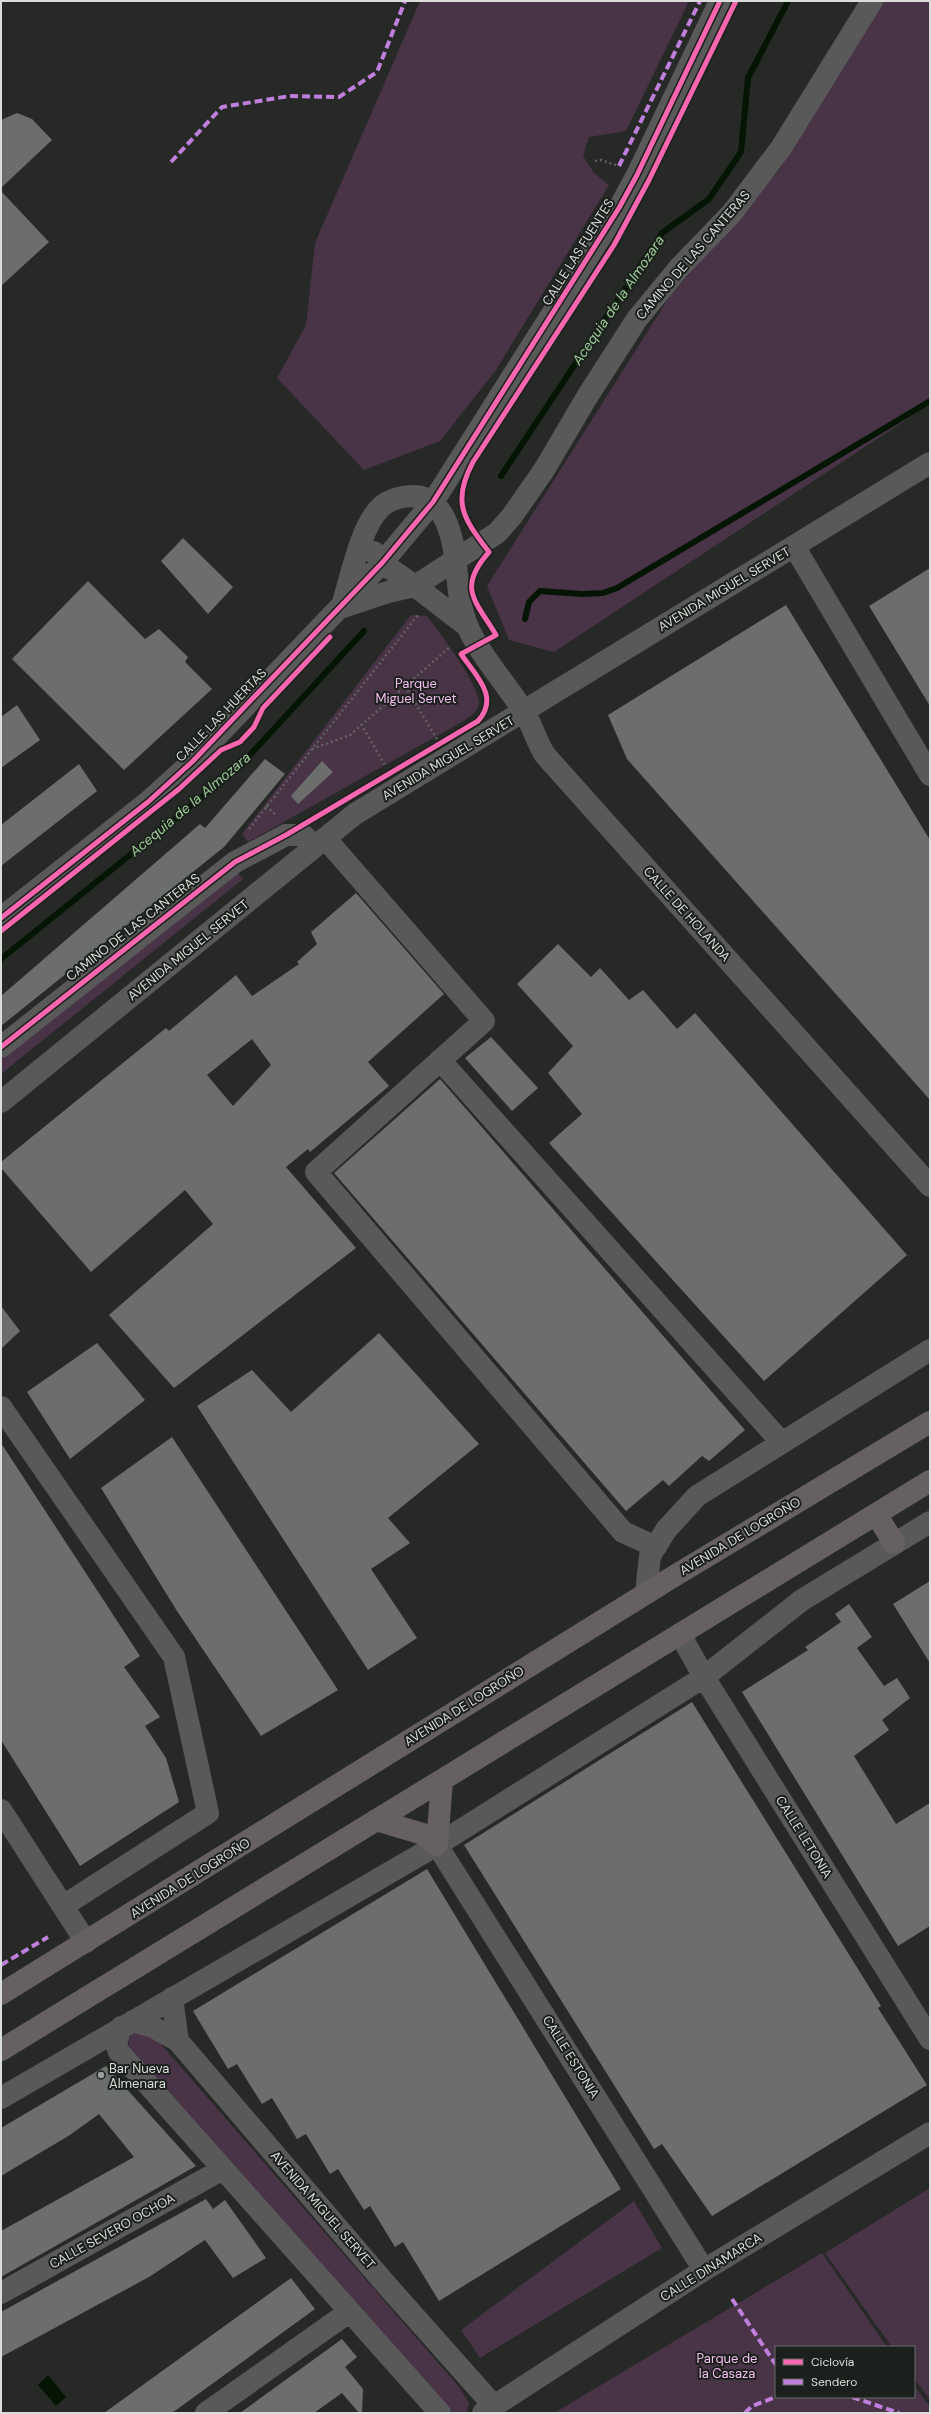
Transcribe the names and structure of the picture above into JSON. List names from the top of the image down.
{
  "streets": {
    "highway": ["AVENIDA DE LOGROÑO"],
    "street": [
      "CALLE LAS FUENTES",
      "CAMINO DE LAS CANTERAS",
      "AVENIDA MIGUEL SERVET",
      "CALLE LAS HUERTAS",
      "CALLE DE HOLANDA",
      "CALLE LETONIA",
      "CALLE ESTONIA",
      "CALLE SEVERO OCHOA",
      "CALLE DINAMARCA"
    ]
  },
  "crossings": [
    ["CALLE LAS FUENTES", "CALLE LAS HUERTAS"],
    ["CAMINO DE LAS CANTERAS", "AVENIDA MIGUEL SERVET"],
    ["CAMINO DE LAS CANTERAS", "CALLE LAS HUERTAS"],
    ["CAMINO DE LAS CANTERAS", "CALLE DE HOLANDA"],
    ["AVENIDA MIGUEL SERVET", "CALLE DE HOLANDA"],
    ["AVENIDA MIGUEL SERVET", "CALLE DINAMARCA"],
    ["CALLE LAS HUERTAS", "CALLE DE HOLANDA"],
    ["CALLE ESTONIA", "CALLE DINAMARCA"]
  ],
  "water": ["Acequia de la Almozara"],
  "parks": ["Parque Miguel Servet", "Parque de la Casaza"],
  "places": ["Bar Nueva Almenara"],
  "legend": ["Ciclovía", "Sendero"]
}
